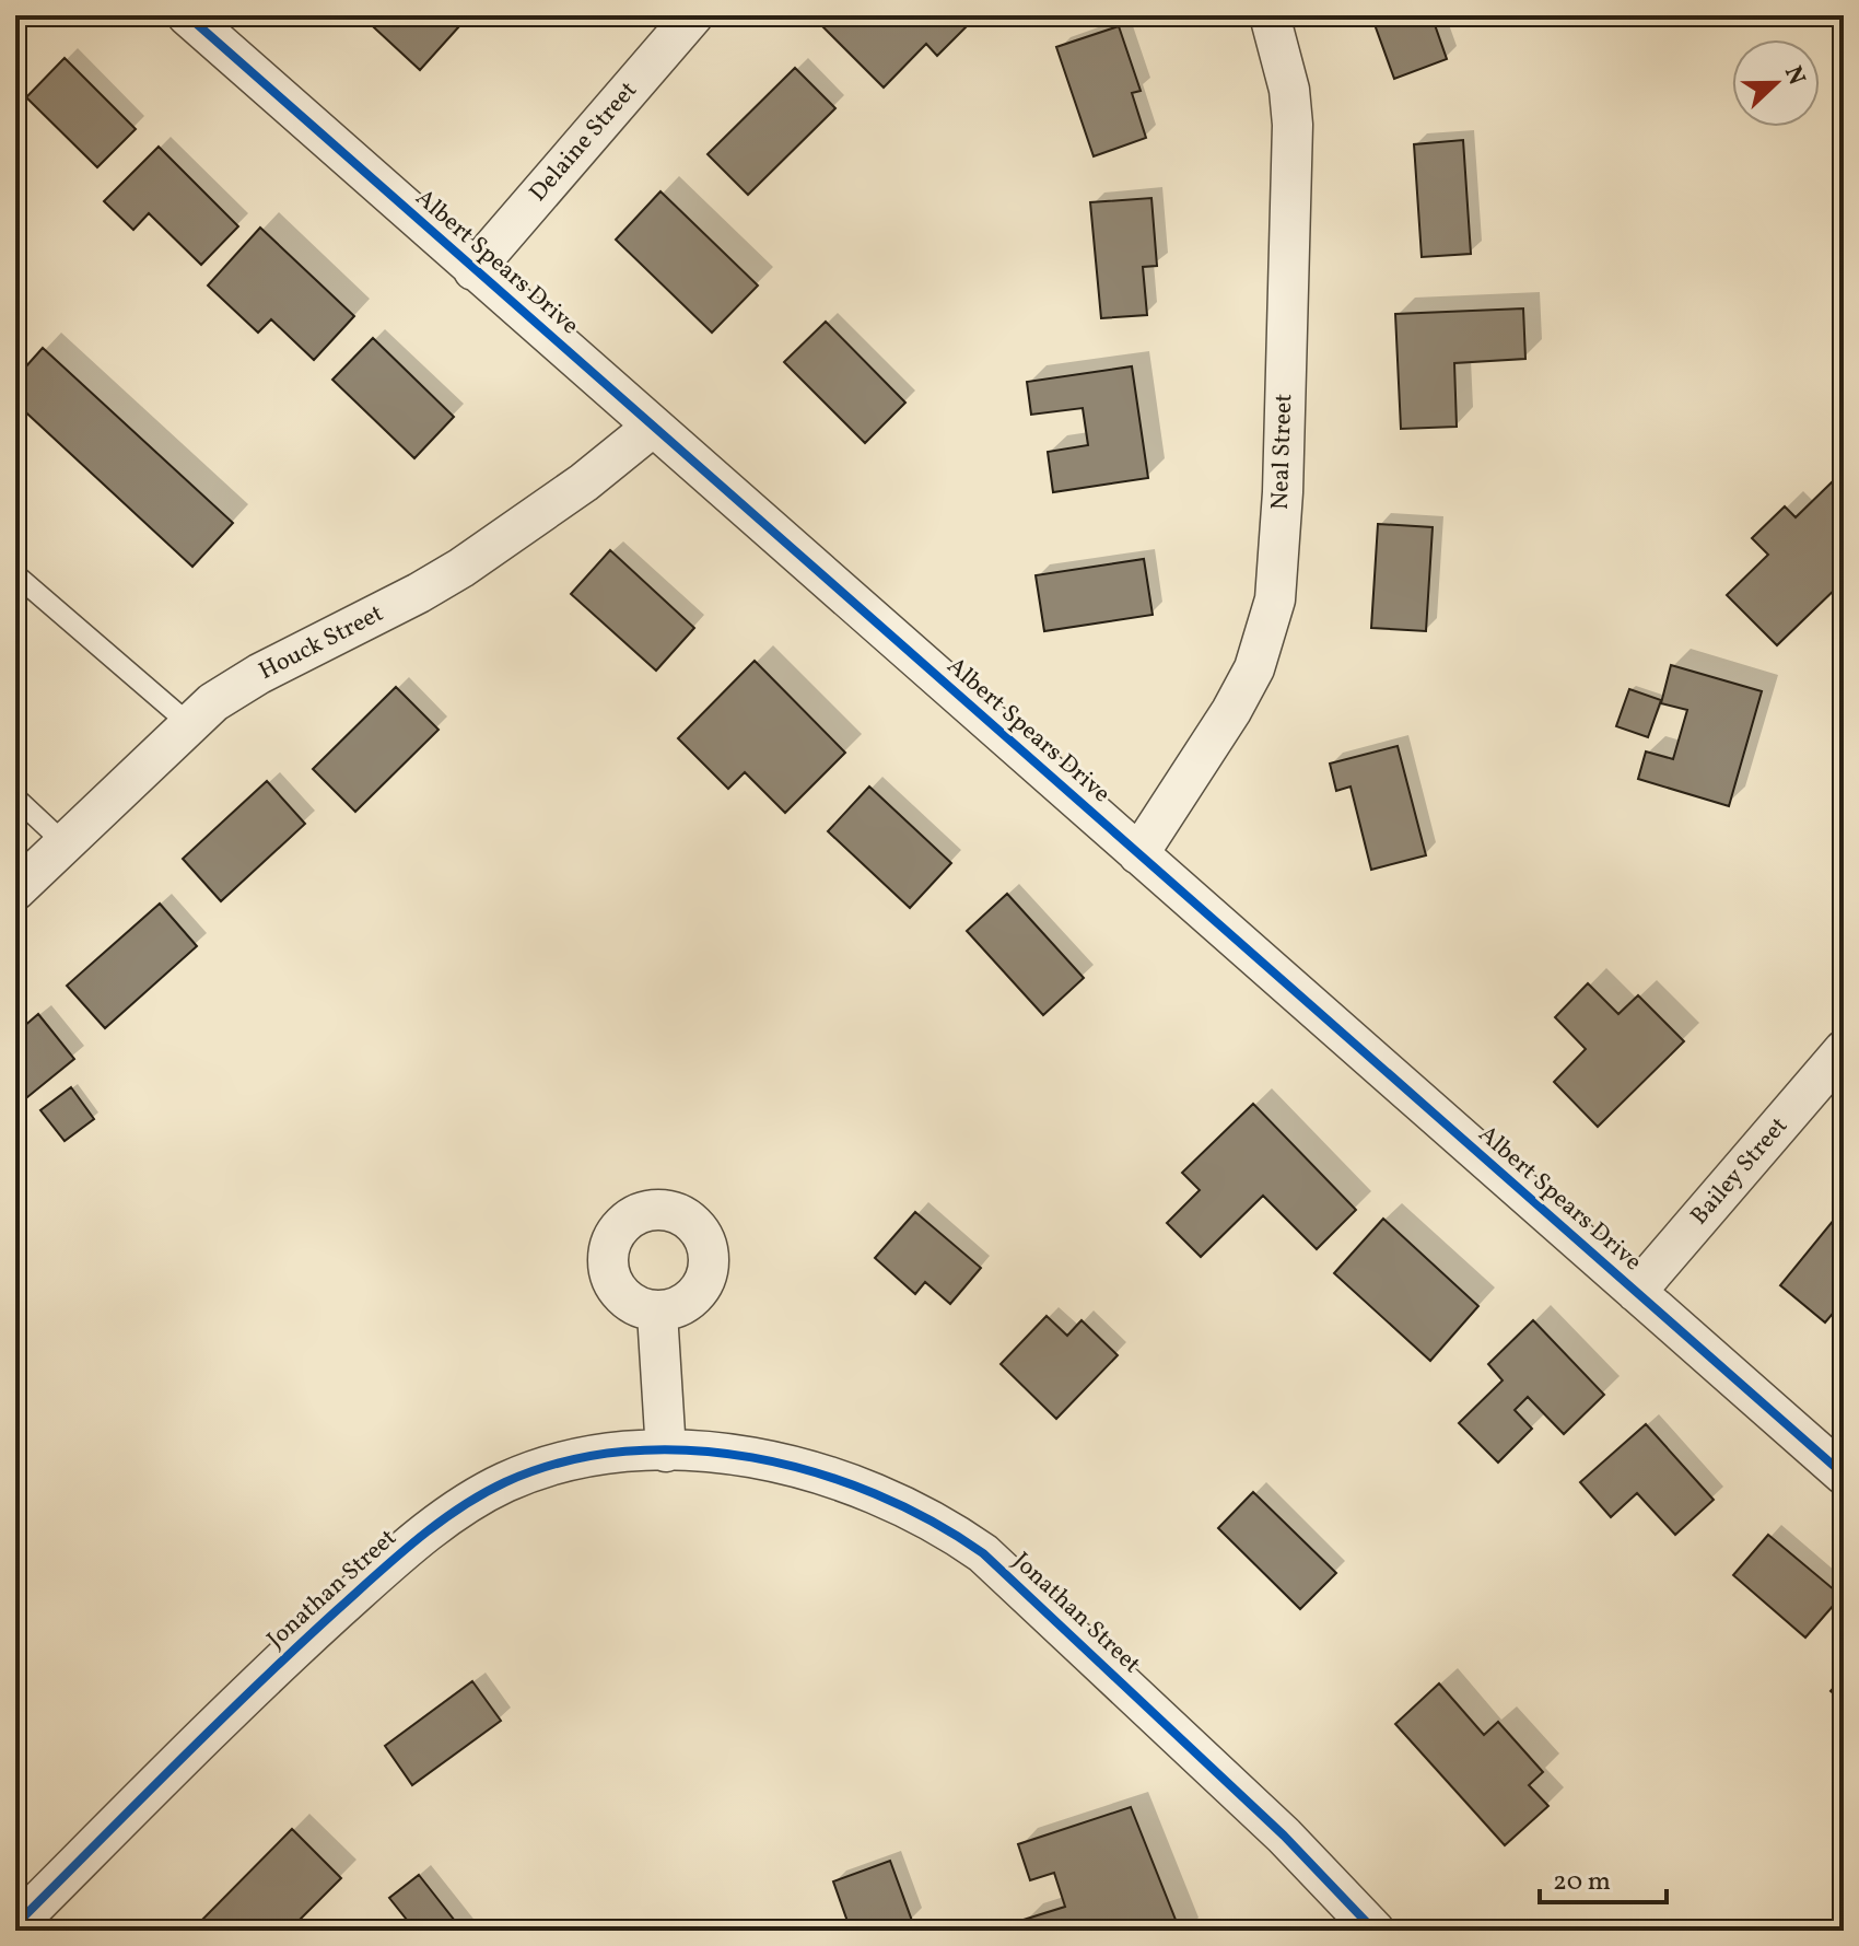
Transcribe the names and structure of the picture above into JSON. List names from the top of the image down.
{
  "streets": {
    "street": [
      "Delaine Street",
      "Albert Spears Drive",
      "Neal Street",
      "Houck Street",
      "Bailey Street",
      "Jonathan Street"
    ]
  },
  "crossings": [
    ["Delaine Street", "Albert Spears Drive"],
    ["Albert Spears Drive", "Neal Street"],
    ["Albert Spears Drive", "Houck Street"],
    ["Albert Spears Drive", "Bailey Street"]
  ],
  "scale_bar": "20 m",
  "north": "right"
}
